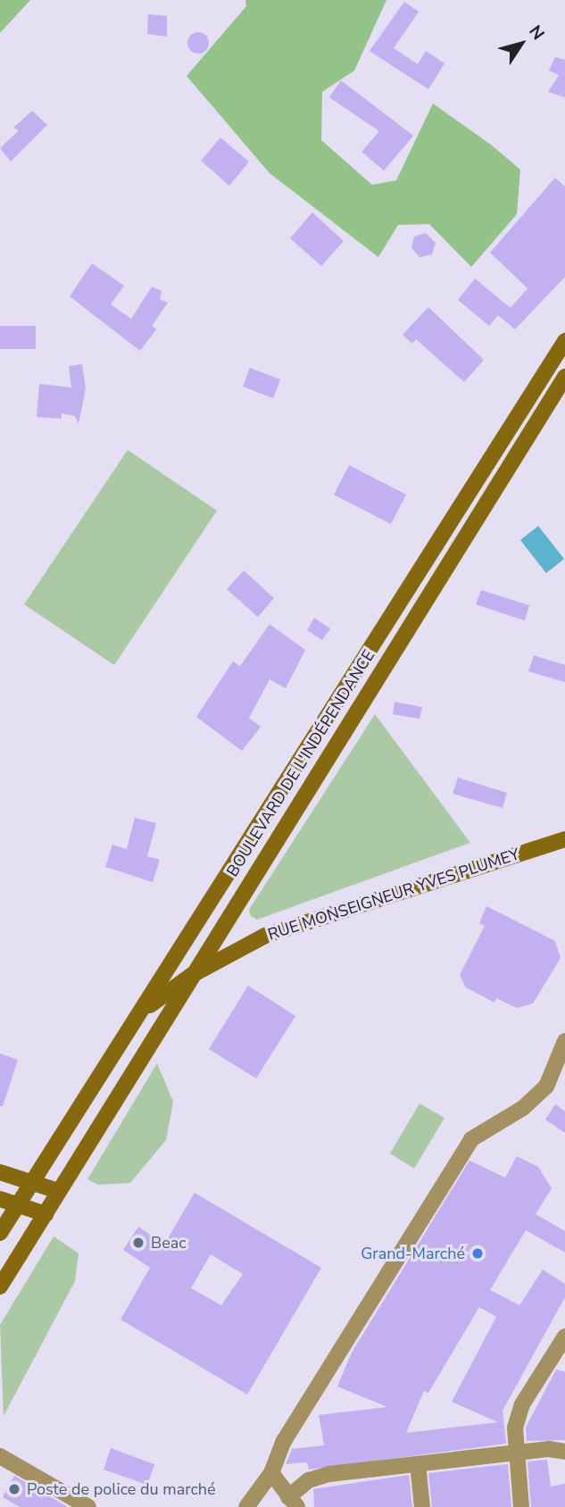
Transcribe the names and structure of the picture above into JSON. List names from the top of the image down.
{
  "streets": {
    "main road": ["BOULEVARD DE L'INDÉPENDANCE", "RUE MONSEIGNEUR YVES PLUMEY"]
  },
  "crossings": [
    ["BOULEVARD DE L'INDÉPENDANCE", "RUE MONSEIGNEUR YVES PLUMEY"]
  ],
  "places": ["Beac", "Grand-Marché", "Poste de police du marché"],
  "north": "top right"
}
